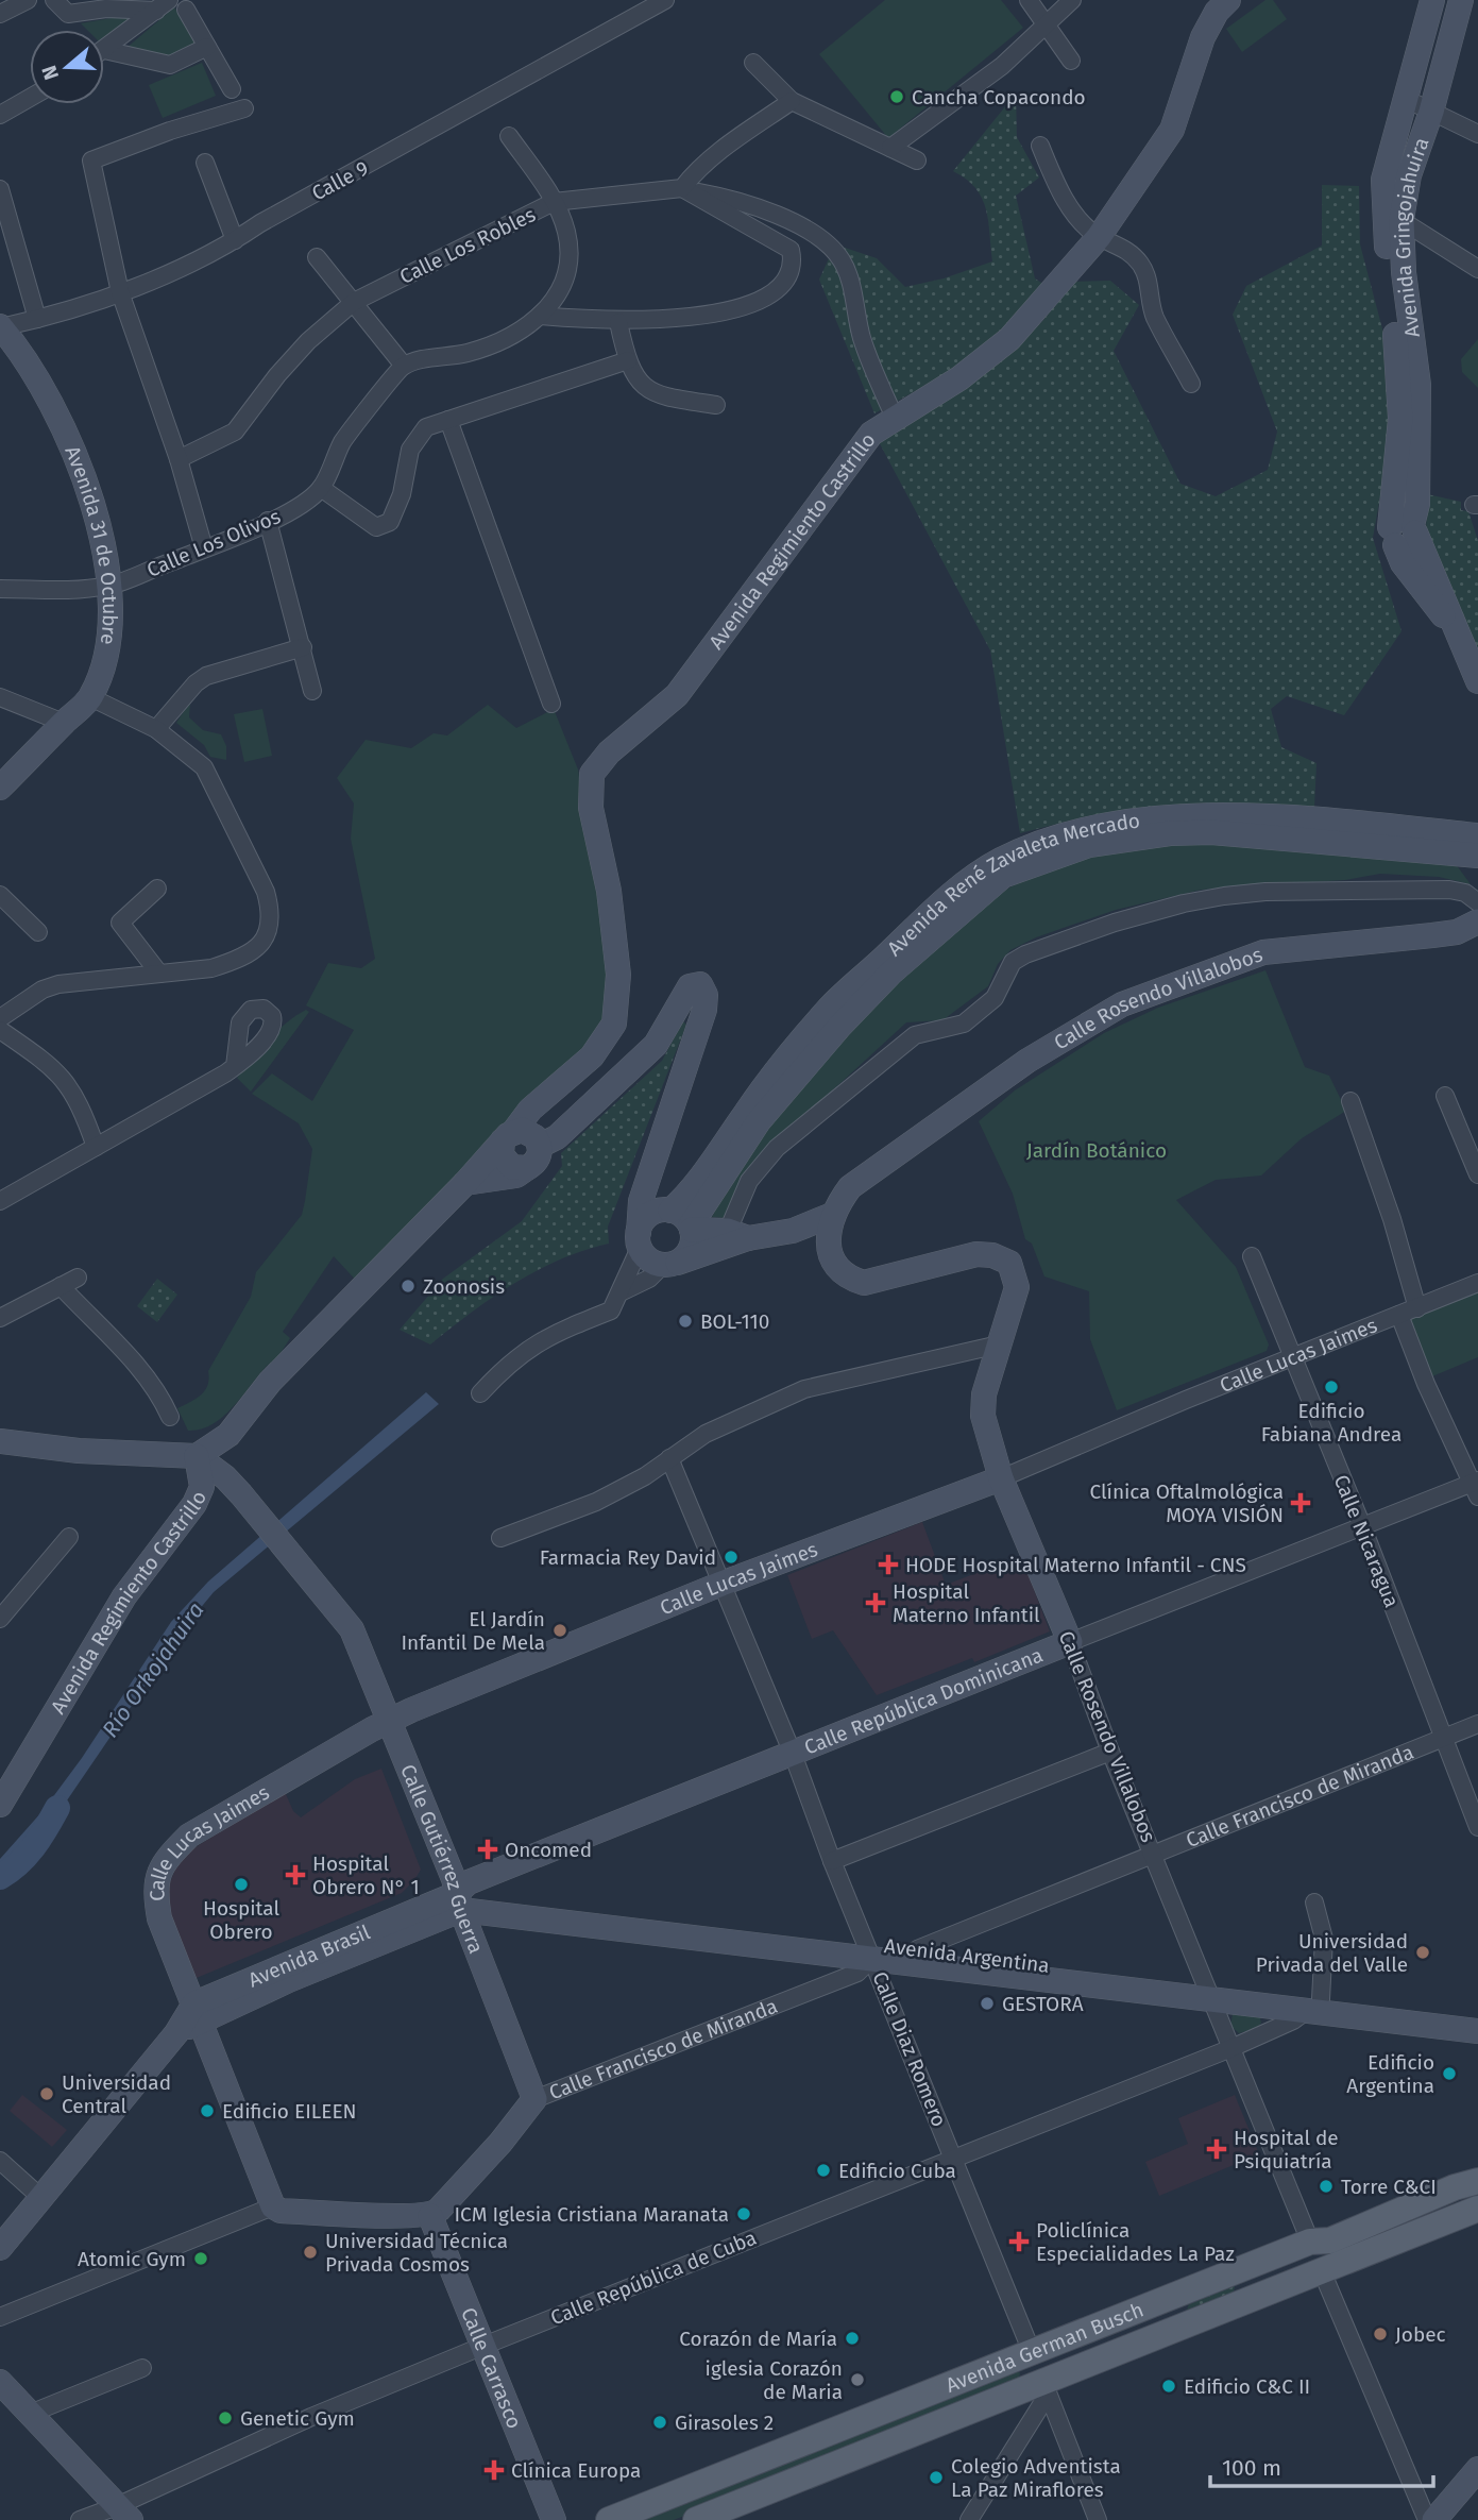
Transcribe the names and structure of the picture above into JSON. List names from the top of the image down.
{
  "streets": {
    "main road": [
      "Avenida Gringojahuira",
      "Avenida Regimiento Castrillo",
      "Avenida 31 de Octubre",
      "Avenida René Zavaleta Mercado",
      "Calle Rosendo Villalobos",
      "Calle Lucas Jaimes",
      "Calle República Dominicana",
      "Calle Francisco de Miranda",
      "Calle Gutiérrez Guerra",
      "Avenida Brasil",
      "Avenida Argentina",
      "Avenida German Busch",
      "Calle Carrasco"
    ],
    "street": [
      "Calle 9",
      "Calle Los Robles",
      "Calle Los Olivos",
      "Calle Nicaragua",
      "Calle Diaz Romero",
      "Calle República de Cuba"
    ]
  },
  "crossings": [
    ["Calle 9", "Avenida 31 de Octubre"],
    ["Calle Los Robles", "Avenida Regimiento Castrillo"],
    ["Calle Los Olivos", "Avenida 31 de Octubre"],
    ["Calle Rosendo Villalobos", "Calle Lucas Jaimes"],
    ["Calle Rosendo Villalobos", "Calle República Dominicana"],
    ["Calle Rosendo Villalobos", "Calle Francisco de Miranda"],
    ["Calle Rosendo Villalobos", "Avenida Argentina"],
    ["Calle Rosendo Villalobos", "Calle República de Cuba"],
    ["Calle Rosendo Villalobos", "Avenida German Busch"],
    ["Calle Lucas Jaimes", "Calle Nicaragua"],
    ["Calle Lucas Jaimes", "Calle Gutiérrez Guerra"],
    ["Calle Lucas Jaimes", "Avenida Brasil"],
    ["Calle Lucas Jaimes", "Calle Diaz Romero"],
    ["Calle Nicaragua", "Calle República Dominicana"],
    ["Calle Nicaragua", "Calle Francisco de Miranda"],
    ["Calle República Dominicana", "Calle Gutiérrez Guerra"],
    ["Calle República Dominicana", "Avenida Brasil"],
    ["Calle República Dominicana", "Avenida Argentina"],
    ["Calle República Dominicana", "Calle Diaz Romero"],
    ["Calle Francisco de Miranda", "Calle Gutiérrez Guerra"],
    ["Calle Francisco de Miranda", "Avenida Argentina"],
    ["Calle Francisco de Miranda", "Calle Diaz Romero"],
    ["Calle Francisco de Miranda", "Calle Carrasco"],
    ["Calle Gutiérrez Guerra", "Avenida Brasil"],
    ["Calle Gutiérrez Guerra", "Avenida Argentina"],
    ["Avenida Brasil", "Avenida Argentina"],
    ["Avenida Argentina", "Calle Diaz Romero"],
    ["Avenida Argentina", "Calle República de Cuba"],
    ["Calle Diaz Romero", "Calle República de Cuba"],
    ["Calle Diaz Romero", "Avenida German Busch"],
    ["Calle República de Cuba", "Calle Carrasco"]
  ],
  "water": ["Río Orkojahuira"],
  "parks": ["Jardín Botánico"],
  "places": {
    "other": [
      "Cancha Copacondo",
      "Zoonosis",
      "BOL-110",
      "Edificio Fabiana Andrea",
      "Farmacia Rey David",
      "El Jardín Infantil De Mela",
      "Hospital Obrero",
      "Universidad Privada del Valle",
      "GESTORA",
      "Edificio Argentina",
      "Universidad Central",
      "Edificio EILEEN",
      "Edificio Cuba",
      "Torre C&CI",
      "ICM Iglesia Cristiana Maranata",
      "Universidad Técnica Privada Cosmos",
      "Atomic Gym",
      "Jobec",
      "Corazón de María",
      "iglesia Corazón de Maria",
      "Edificio C&C II",
      "Genetic Gym",
      "Girasoles 2",
      "Colegio Adventista La Paz Miraflores"
    ],
    "health": [
      "Clínica Oftalmológica MOYA VISIÓN",
      "HODE Hospital Materno Infantil - CNS",
      "Hospital Materno Infantil",
      "Oncomed",
      "Hospital Obrero N° 1",
      "Hospital de Psiquiatría",
      "Policlínica Especialidades La Paz",
      "Clínica Europa"
    ]
  },
  "scale_bar": "100 m",
  "north": "left"
}
